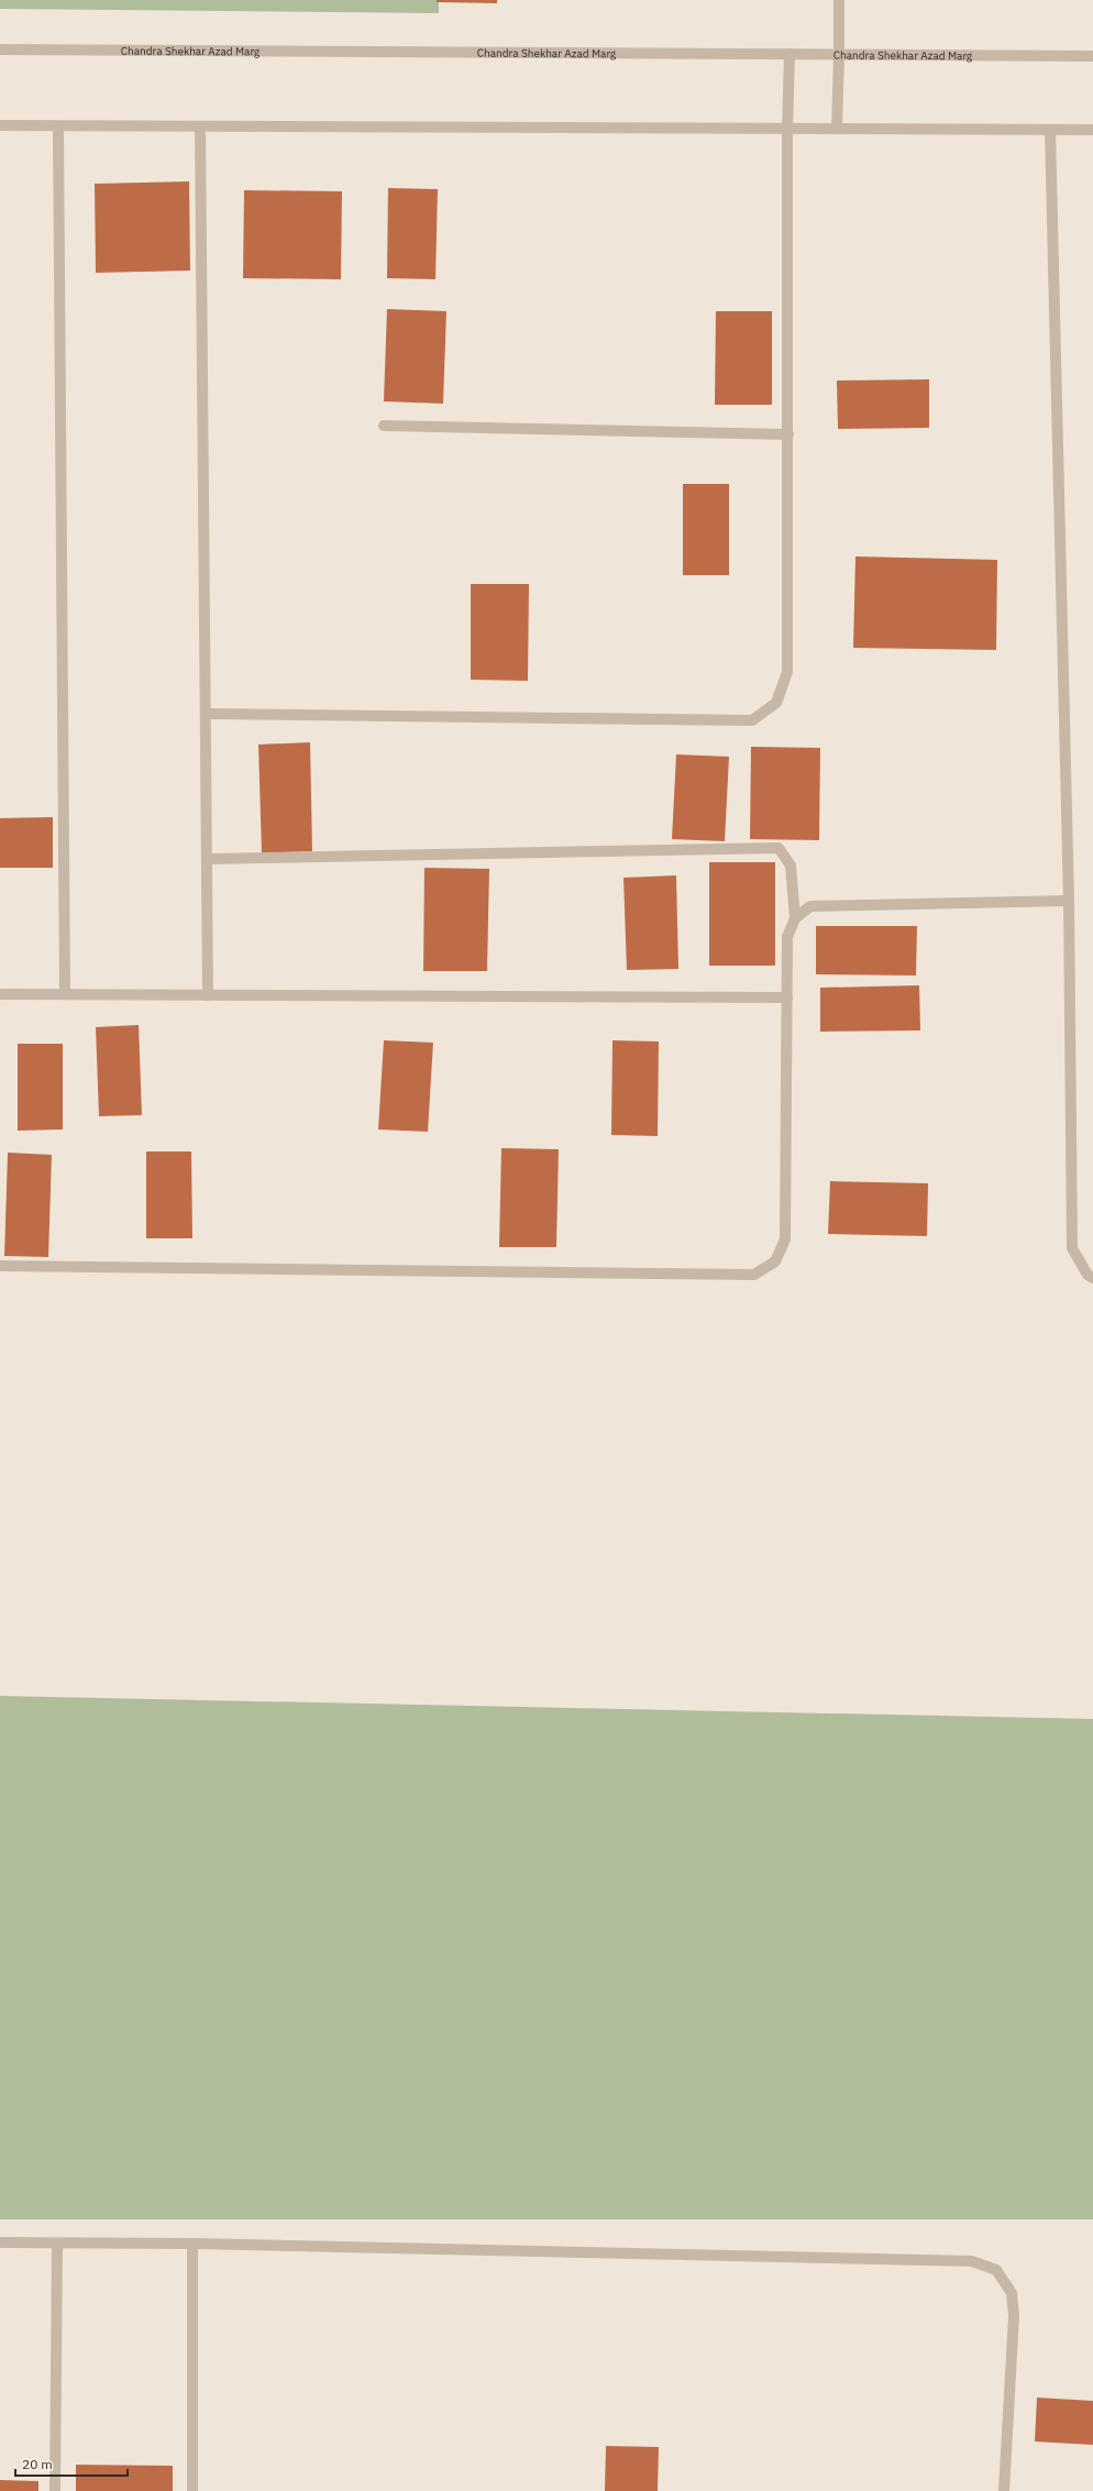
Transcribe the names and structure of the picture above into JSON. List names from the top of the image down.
{
  "streets": {
    "street": ["Chandra Shekhar Azad Marg"]
  },
  "scale_bar": "20 m"
}
